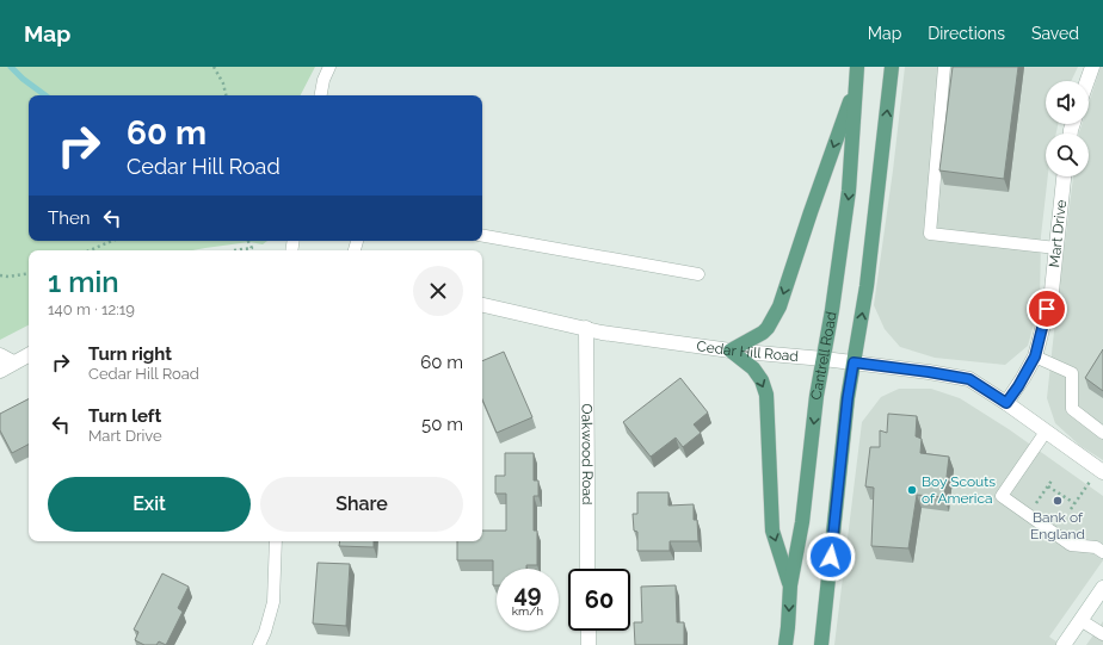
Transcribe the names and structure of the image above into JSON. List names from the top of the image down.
{
  "streets": {
    "main road": ["Cantrell Road"],
    "street": ["Mart Drive", "Cedar Hill Road", "Oakwood Road"]
  },
  "crossings": [
    ["Mart Drive", "Cedar Hill Road"],
    ["Cedar Hill Road", "Cantrell Road"],
    ["Cedar Hill Road", "Oakwood Road"]
  ],
  "places": ["Boy Scouts of America", "Bank of England"],
  "page": {
    "header": "Map",
    "nav": ["Map", "Directions", "Saved"],
    "turn": ["60 m", "Cedar Hill Road"],
    "then": "Then",
    "heading": ["1 min", "140 m · 12:19"],
    "list": [
      {
        "name": "Turn right",
        "note": "Cedar Hill Road",
        "value": "60 m"
      },
      {
        "name": "Turn left",
        "note": "Mart Drive",
        "value": "50 m"
      }
    ],
    "buttons": ["Exit", "Share"],
    "speed": "49 km/h",
    "limit": "60"
  }
}
